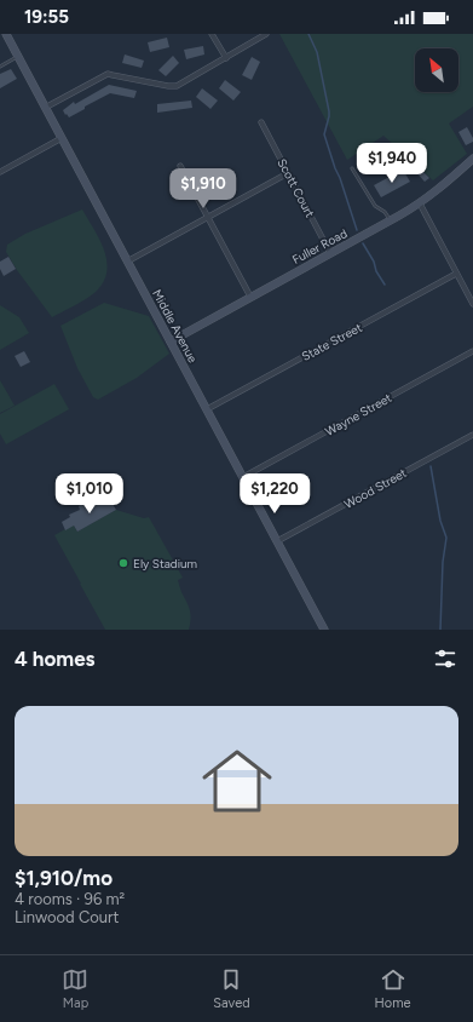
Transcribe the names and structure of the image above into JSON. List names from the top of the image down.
{
  "streets": {
    "street": [
      "Scott Court",
      "Fuller Road",
      "Middle Avenue",
      "State Street",
      "Wayne Street",
      "Wood Street"
    ]
  },
  "crossings": [
    ["Scott Court", "Fuller Road"],
    ["Fuller Road", "Middle Avenue"],
    ["Middle Avenue", "State Street"],
    ["Middle Avenue", "Wayne Street"],
    ["Middle Avenue", "Wood Street"]
  ],
  "places": ["Ely Stadium"],
  "north": "top left",
  "page": {
    "status": "19:55",
    "price": [
      "$1,940",
      "$1,910",
      "$1,010",
      "$1,220"
    ],
    "heading": "4 homes",
    "list": [
      {
        "name": "$1,910/mo",
        "note": "4 rooms · 96 m² · Linwood Court"
      }
    ],
    "tabs": ["Map", "Saved", "Home"]
  }
}
